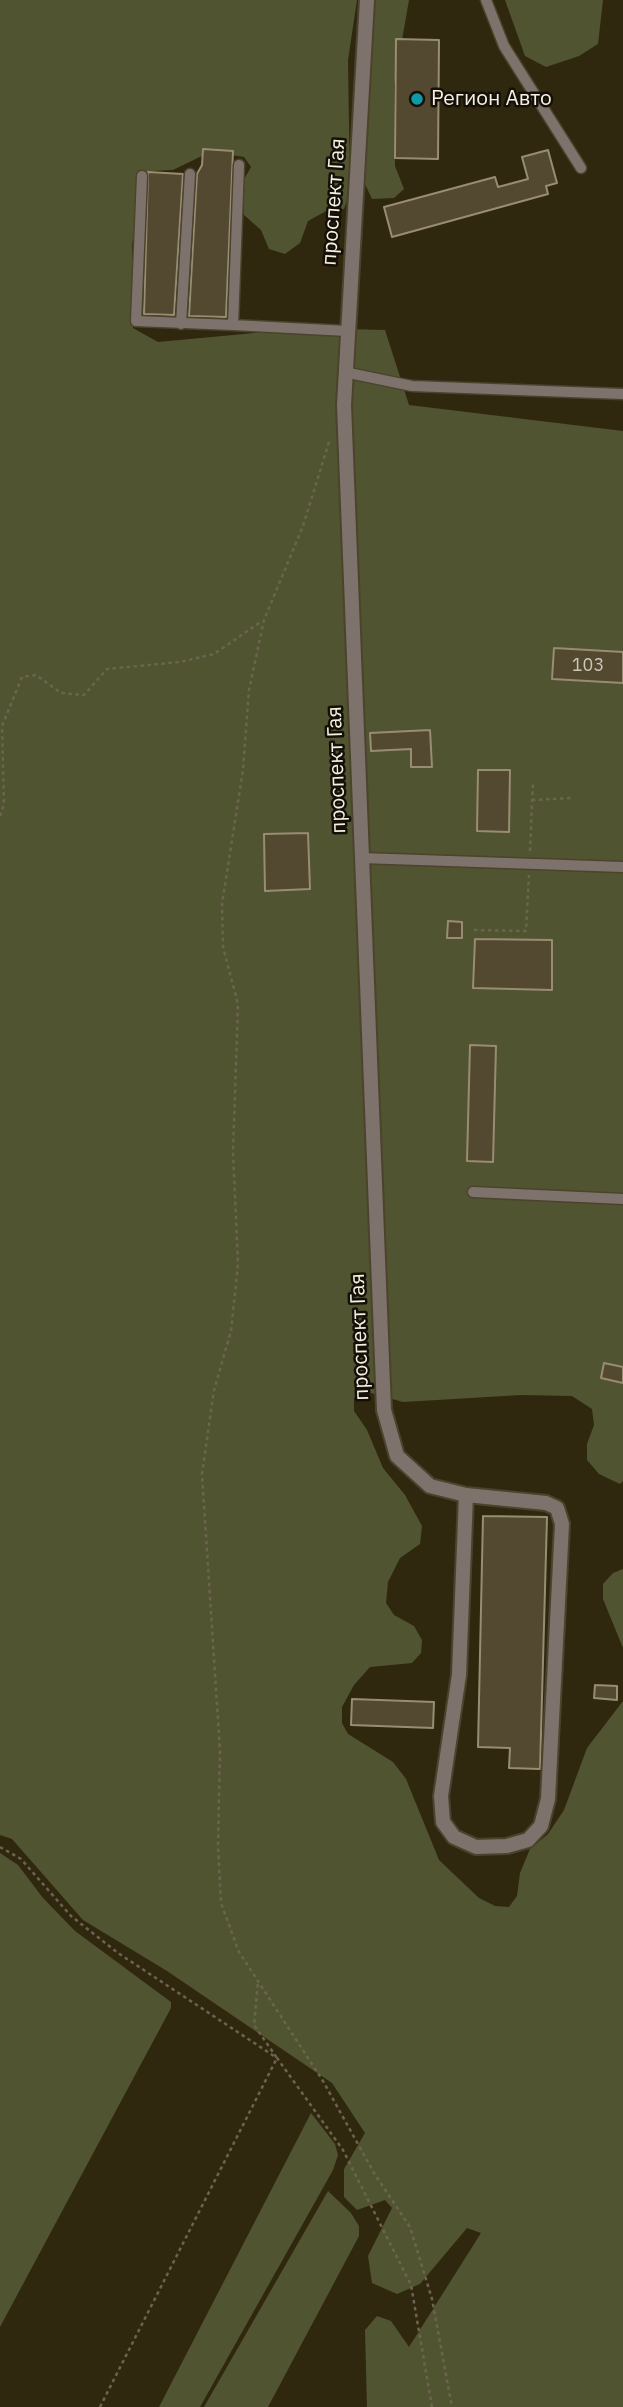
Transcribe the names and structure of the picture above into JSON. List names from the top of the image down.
{
  "streets": {
    "street": ["проспект Гая"]
  },
  "places": ["Регион Авто"],
  "house_numbers": ["103"]
}
